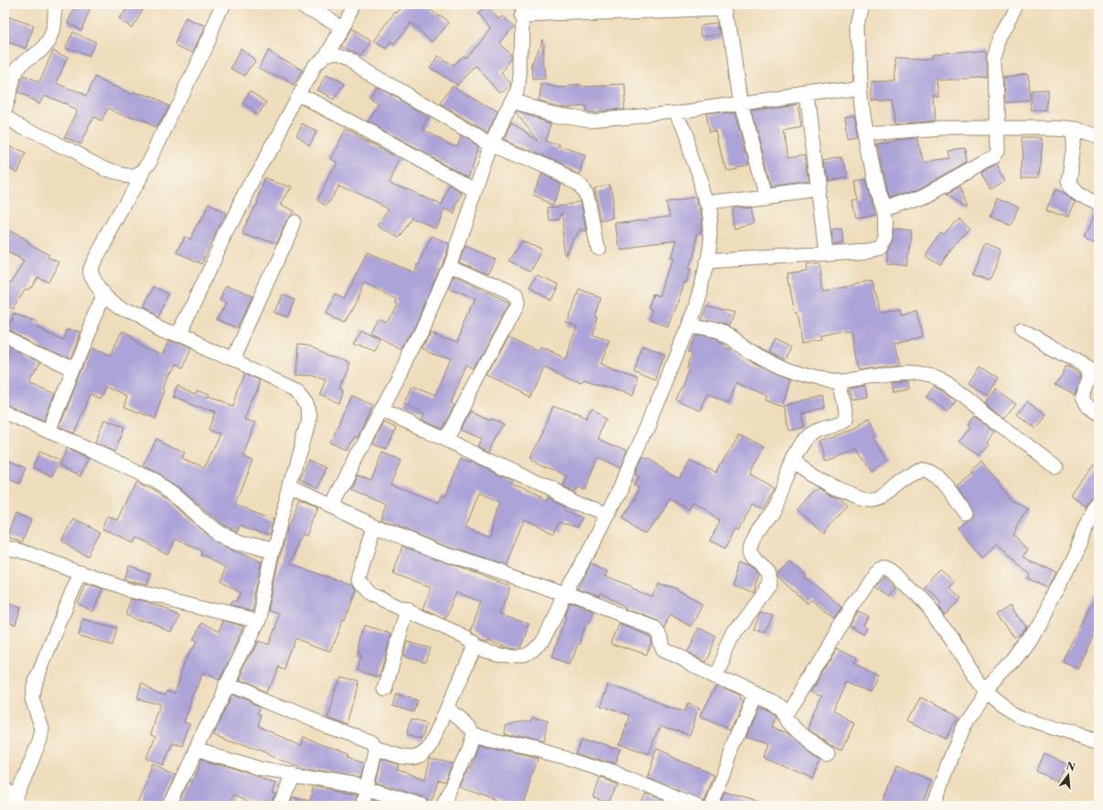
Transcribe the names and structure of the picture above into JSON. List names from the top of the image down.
{
  "north": "top"
}
